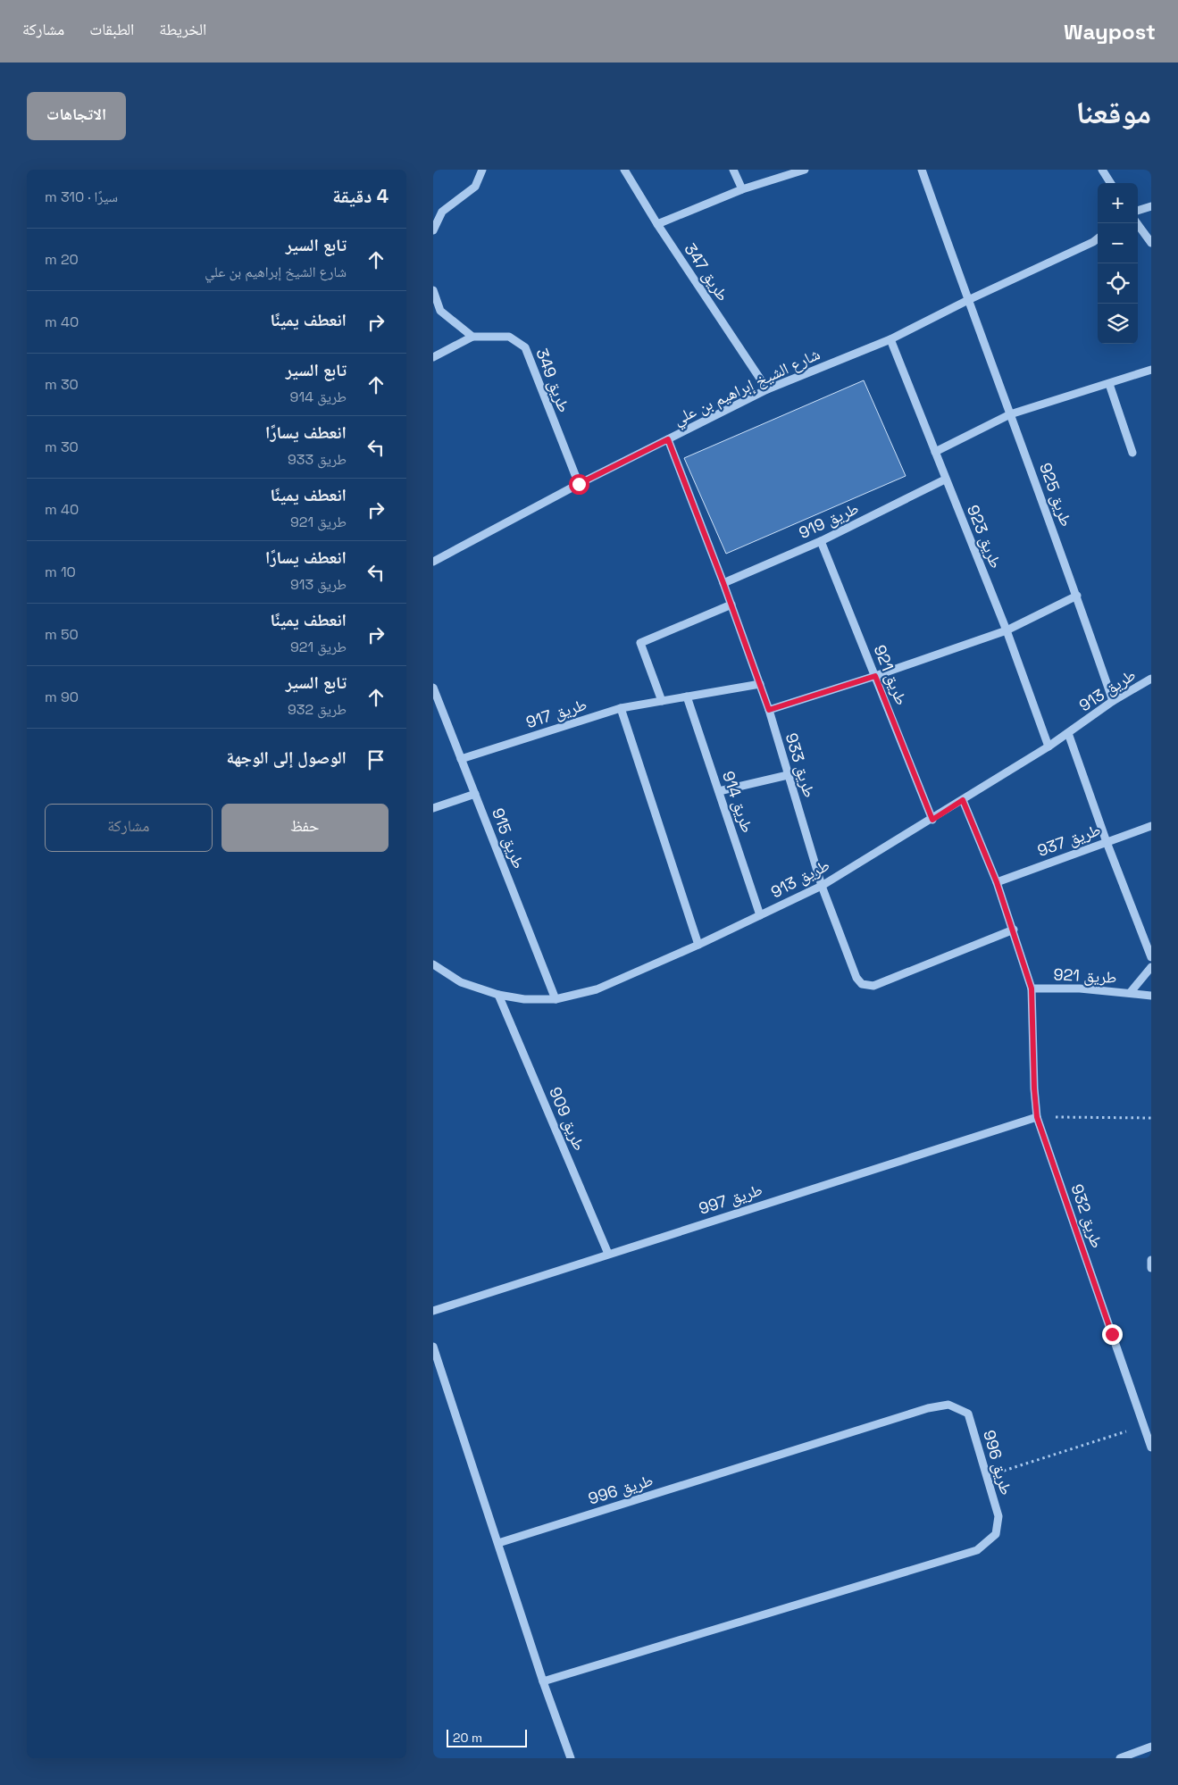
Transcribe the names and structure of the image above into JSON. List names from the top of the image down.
{
  "streets": {
    "street": [
      "طريق 347",
      "طريق 349",
      "شارع الشيخ إبراهيم بن علي",
      "طريق 925",
      "طريق 919",
      "طريق 923",
      "طريق 921",
      "طريق 913",
      "طريق 917",
      "طريق 933",
      "طريق 914",
      "طريق 915",
      "طريق 937",
      "طريق 909",
      "طريق 997",
      "طريق 932",
      "طريق 996"
    ]
  },
  "crossings": [
    ["طريق 347", "شارع الشيخ إبراهيم بن علي"],
    ["طريق 349", "شارع الشيخ إبراهيم بن علي"],
    ["شارع الشيخ إبراهيم بن علي", "طريق 925"],
    ["شارع الشيخ إبراهيم بن علي", "طريق 923"],
    ["طريق 925", "طريق 913"],
    ["طريق 919", "طريق 923"],
    ["طريق 919", "طريق 921"],
    ["طريق 923", "طريق 913"],
    ["طريق 921", "طريق 913"],
    ["طريق 921", "طريق 933"],
    ["طريق 921", "طريق 937"],
    ["طريق 921", "طريق 932"],
    ["طريق 913", "طريق 933"],
    ["طريق 913", "طريق 914"],
    ["طريق 913", "طريق 915"],
    ["طريق 913", "طريق 909"],
    ["طريق 917", "طريق 914"],
    ["طريق 917", "طريق 915"],
    ["طريق 909", "طريق 997"],
    ["طريق 997", "طريق 932"]
  ],
  "scale_bar": "20 m",
  "page": {
    "header": "Waypost",
    "nav": ["الخريطة", "الطبقات", "مشاركة"],
    "title": "موقعنا",
    "buttons": [
      "الاتجاهات",
      ["حفظ", "مشاركة"]
    ],
    "heading": ["4 دقيقة", "سيرًا · 310 m"],
    "map_buttons": ["+", "−"],
    "list": [
      ["تابع السير", "شارع الشيخ إبراهيم بن علي", "20 m"],
      ["انعطف يمينًا", "40 m"],
      ["تابع السير", "طريق 914", "30 m"],
      ["انعطف يسارًا", "طريق 933", "30 m"],
      ["انعطف يمينًا", "طريق 921", "40 m"],
      ["انعطف يسارًا", "طريق 913", "10 m"],
      ["انعطف يمينًا", "طريق 921", "50 m"],
      ["تابع السير", "طريق 932", "90 m"],
      "الوصول إلى الوجهة"
    ],
    "scale": "20 m"
  }
}
